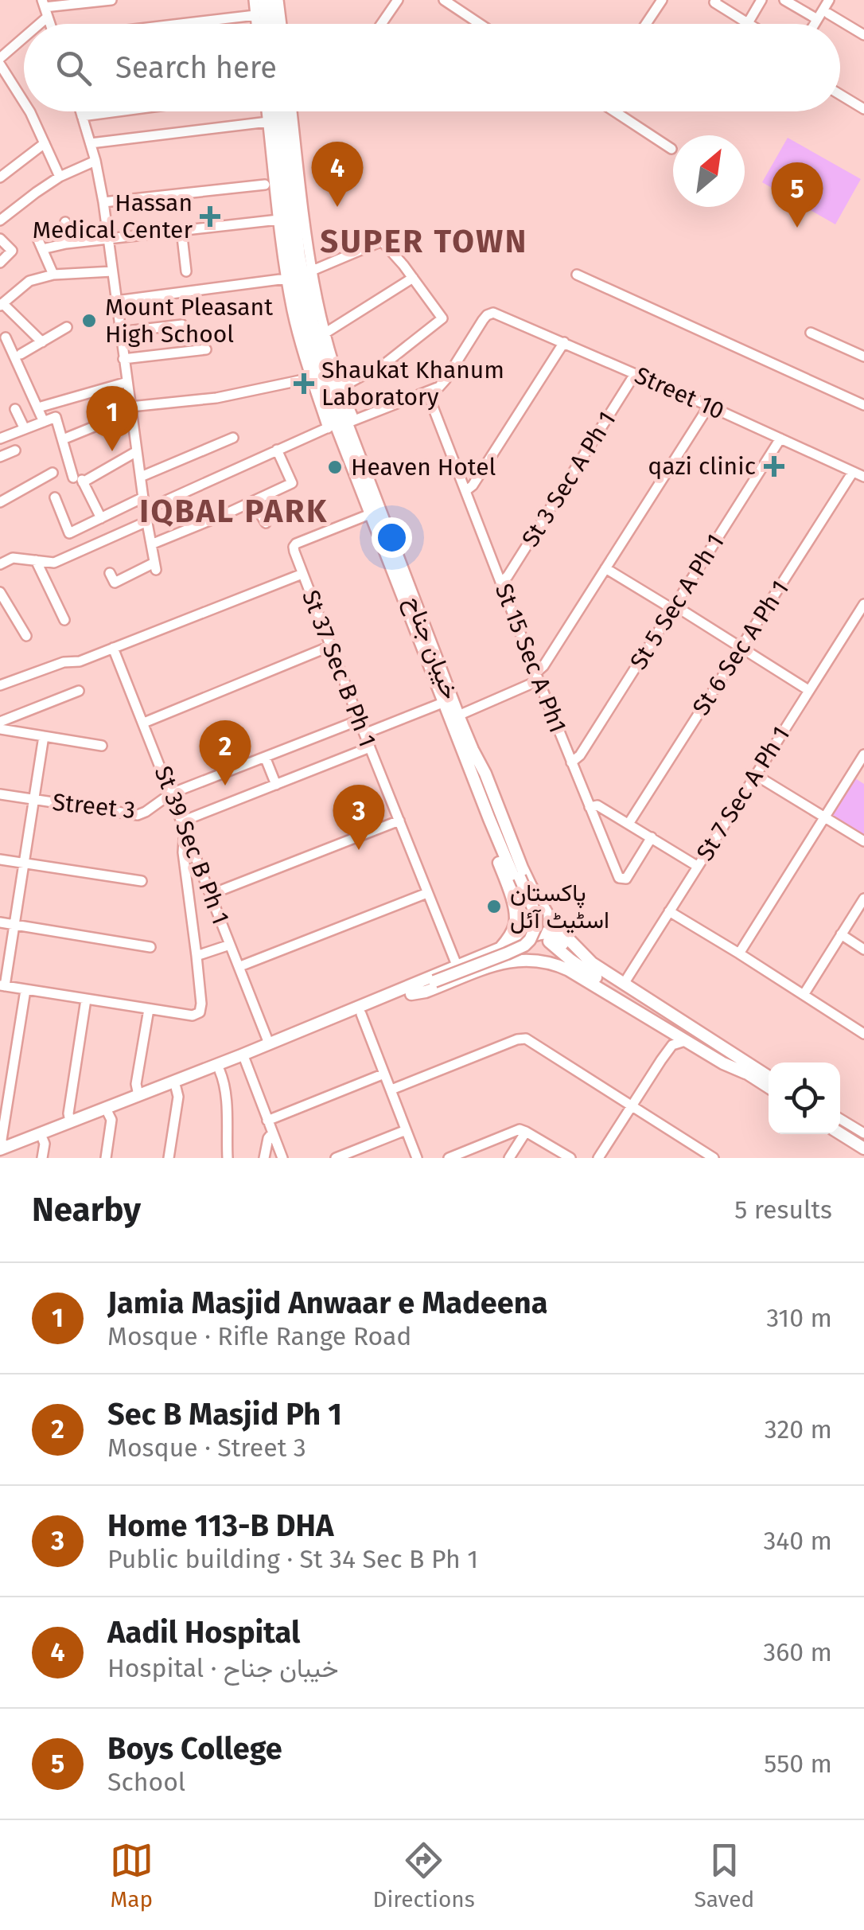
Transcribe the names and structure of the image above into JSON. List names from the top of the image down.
{
  "streets": {
    "main road": ["خیبان جناح"],
    "street": [
      "Street 10",
      "St 3 Sec A Ph 1",
      "St 5 Sec A Ph 1",
      "St 6 Sec A Ph 1",
      "St 15 Sec A Ph1",
      "St 37 Sec B Ph 1",
      "St 7 Sec A Ph 1",
      "Street 3",
      "St 39 Sec B Ph 1"
    ]
  },
  "crossings": [
    ["Street 10", "St 3 Sec A Ph 1"],
    ["Street 10", "St 5 Sec A Ph 1"],
    ["Street 10", "St 6 Sec A Ph 1"],
    ["Street 10", "St 15 Sec A Ph1"],
    ["St 3 Sec A Ph 1", "St 15 Sec A Ph1"],
    ["St 5 Sec A Ph 1", "St 15 Sec A Ph1"],
    ["خیبان جناح", "St 37 Sec B Ph 1"],
    ["خیبان جناح", "St 7 Sec A Ph 1"],
    ["St 37 Sec B Ph 1", "Street 3"],
    ["Street 3", "St 39 Sec B Ph 1"]
  ],
  "districts": ["SUPER TOWN", "IQBAL PARK"],
  "places": {
    "health": ["Hassan Medical Center", "Shaukat Khanum Laboratory", "qazi clinic"],
    "other": ["Mount Pleasant High School", "Heaven Hotel", "پاکستان اسٹیٹ آئل"]
  },
  "north": "top right",
  "page": {
    "search": "Search here",
    "pins": [
      "4",
      "5",
      "1",
      "2",
      "3"
    ],
    "heading": ["Nearby", "5 results"],
    "list": [
      {
        "mark": "1",
        "name": "Jamia Masjid Anwaar e Madeena",
        "note": "Mosque · Rifle Range Road",
        "value": "310 m"
      },
      {
        "mark": "2",
        "name": "Sec B Masjid Ph 1",
        "note": "Mosque · Street 3",
        "value": "320 m"
      },
      {
        "mark": "3",
        "name": "Home 113-B DHA",
        "note": "Public building · St 34 Sec B Ph 1",
        "value": "340 m"
      },
      {
        "mark": "4",
        "name": "Aadil Hospital",
        "note": "Hospital · خیبان جناح",
        "value": "360 m"
      },
      {
        "mark": "5",
        "name": "Boys College",
        "note": "School",
        "value": "550 m"
      }
    ],
    "nav": ["Map", "Directions", "Saved"]
  }
}
